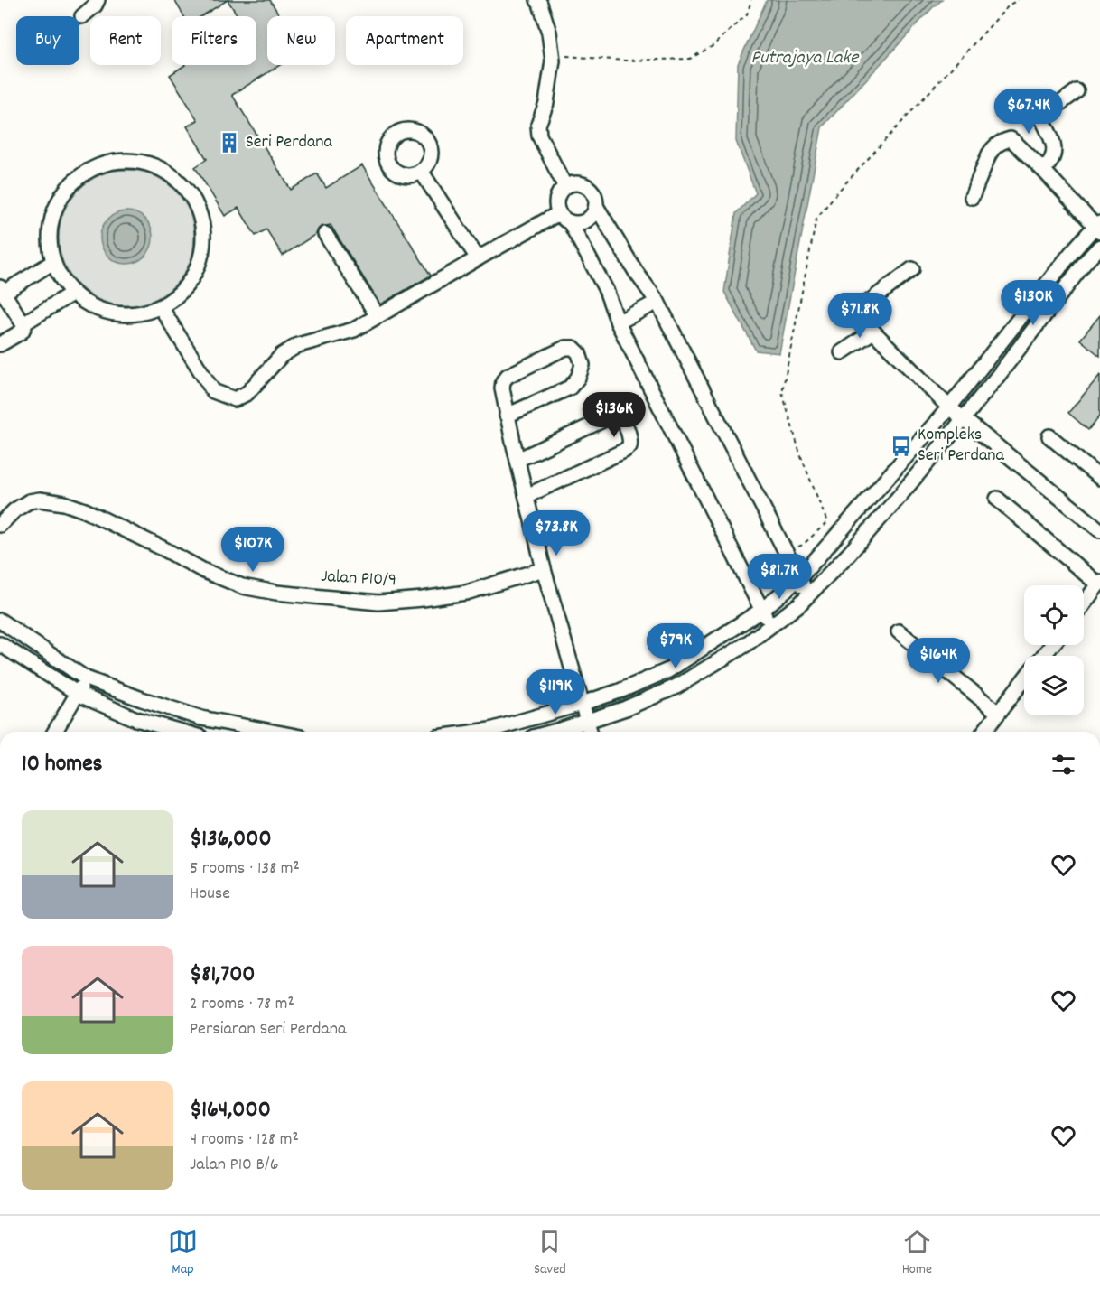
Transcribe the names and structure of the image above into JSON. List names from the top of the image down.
{
  "streets": {
    "street": ["Jalan P10/9"]
  },
  "water": ["Putrajaya Lake"],
  "places": {
    "building": ["Seri Perdana"],
    "bus stop": ["Kompleks Seri Perdana"]
  },
  "page": {
    "chip": [
      "Buy",
      "Rent",
      "Filters",
      "New",
      "Apartment"
    ],
    "price": [
      "$67.4K",
      "$130K",
      "$71.8K",
      "$136K",
      "$73.8K",
      "$107K",
      "$81.7K",
      "$79K",
      "$164K",
      "$119K"
    ],
    "heading": "10 homes",
    "list": [
      {
        "name": "$136,000",
        "note": "5 rooms · 138 m² · House"
      },
      {
        "name": "$81,700",
        "note": "2 rooms · 78 m² · Persiaran Seri Perdana"
      },
      {
        "name": "$164,000",
        "note": "4 rooms · 128 m² · Jalan P10 B/6"
      }
    ],
    "tabs": ["Map", "Saved", "Home"]
  }
}
